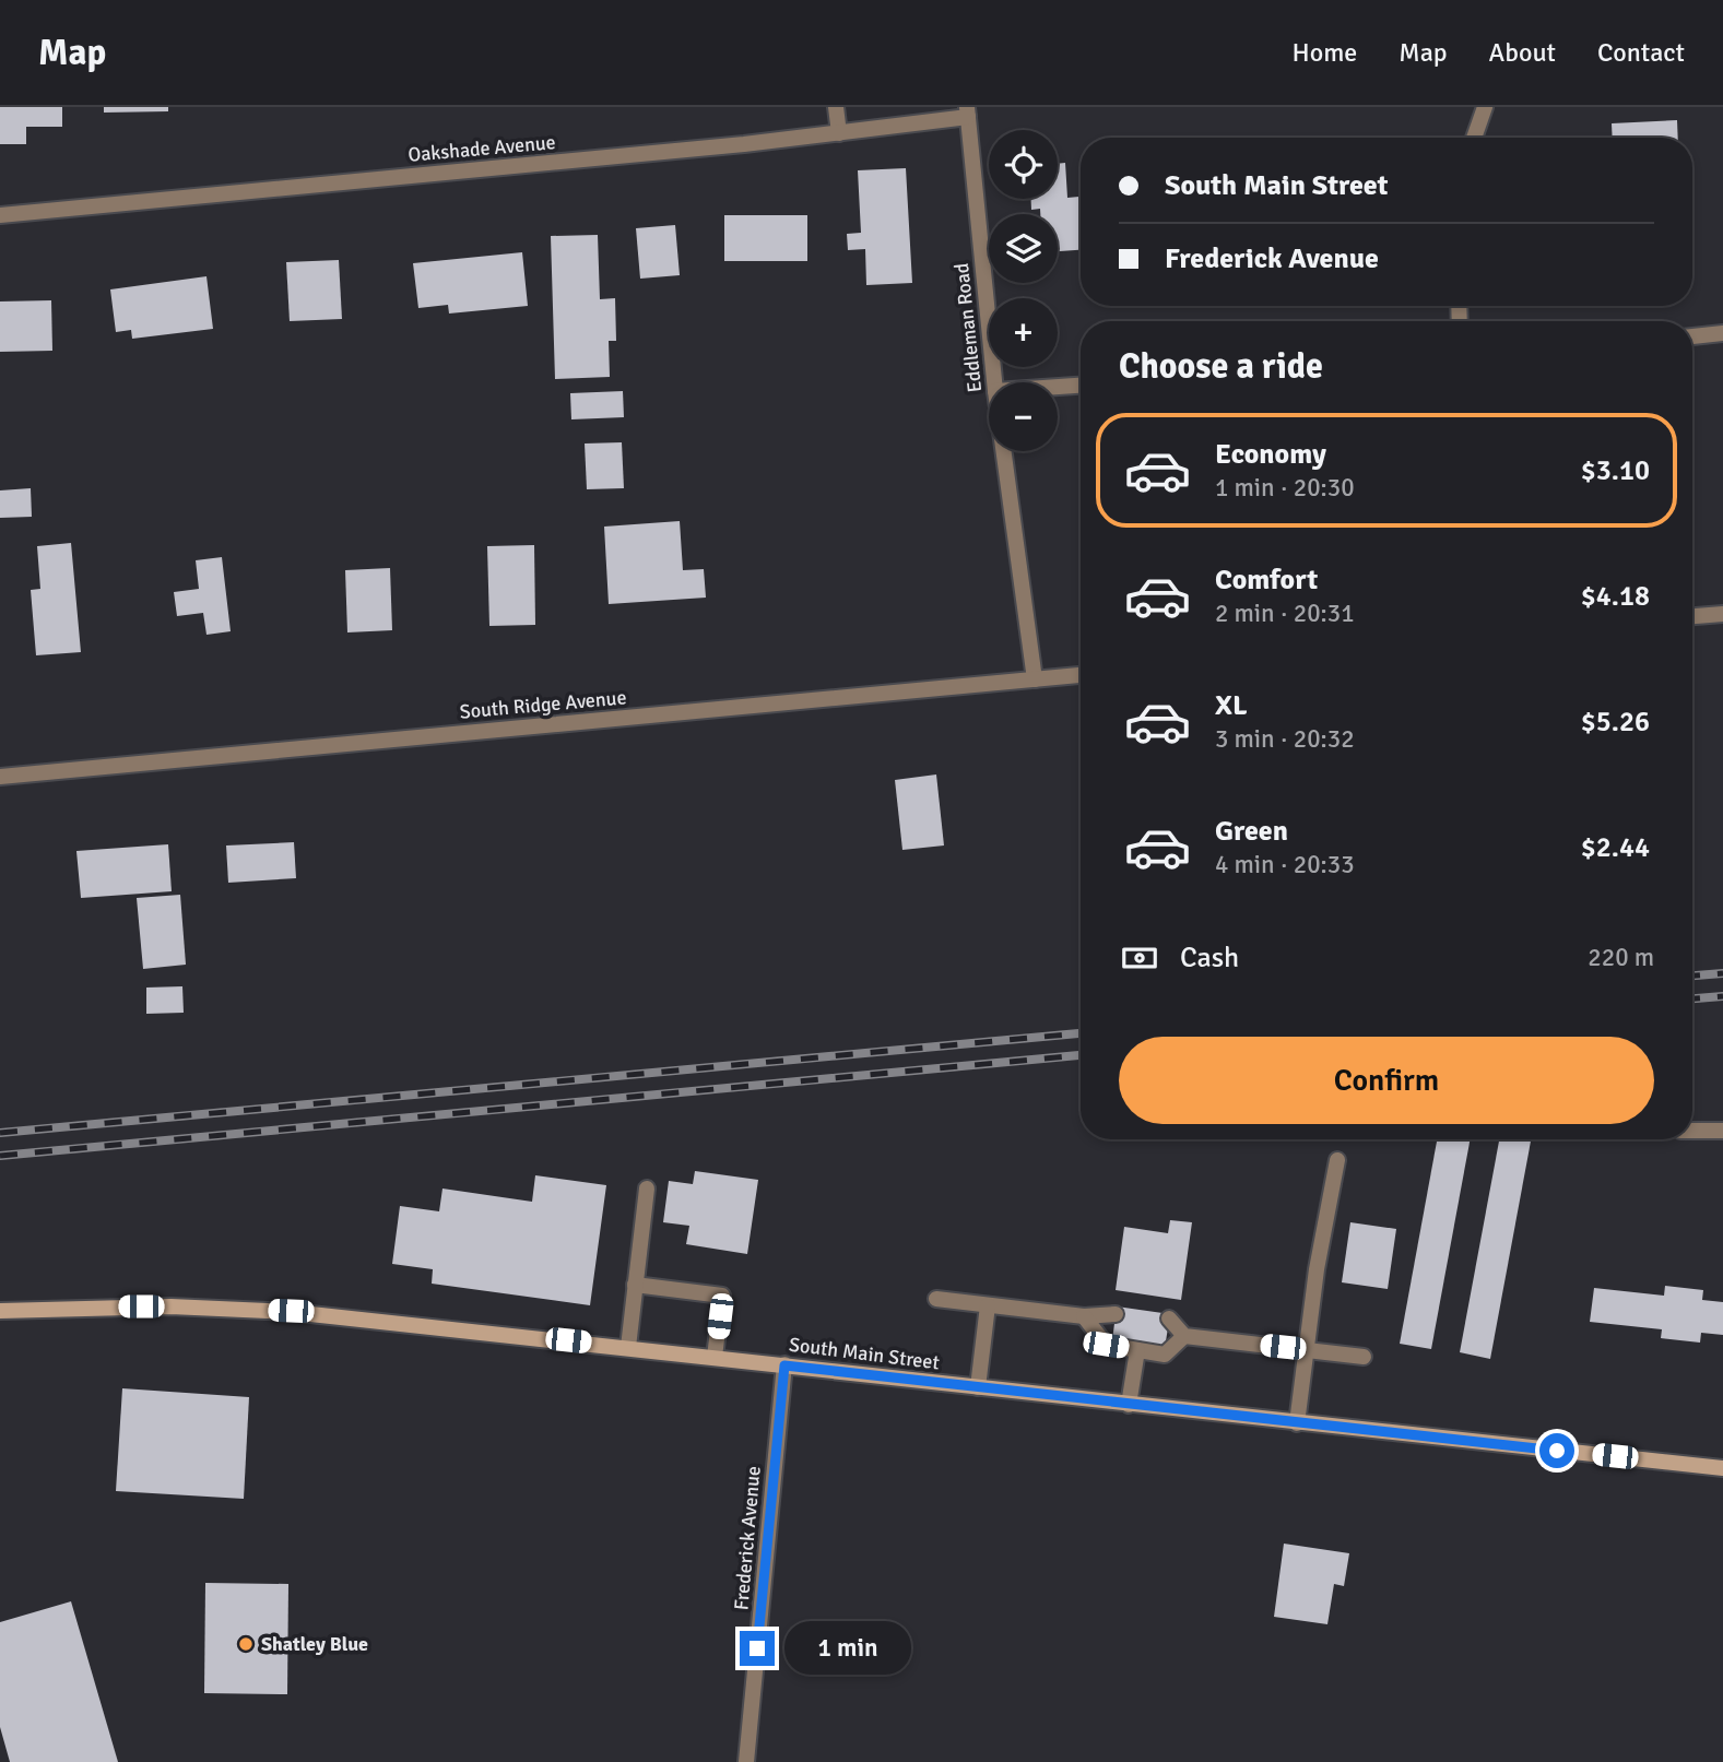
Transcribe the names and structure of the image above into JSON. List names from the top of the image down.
{
  "streets": {
    "main road": ["South Main Street"],
    "street": [
      "Oakshade Avenue",
      "Eddleman Road",
      "South Ridge Avenue",
      "Frederick Avenue"
    ]
  },
  "crossings": [
    ["Oakshade Avenue", "Eddleman Road"],
    ["Eddleman Road", "South Ridge Avenue"],
    ["South Main Street", "Frederick Avenue"]
  ],
  "places": ["Shatley Blue"],
  "page": {
    "header": "Map",
    "nav": [
      "Home",
      "Map",
      "About",
      "Contact"
    ],
    "map_buttons": ["+", "−"],
    "banner": ["South Main Street", "Frederick Avenue"],
    "heading": "Choose a ride",
    "list": [
      {
        "name": "Economy",
        "note": "1 min · 20:30",
        "value": "$3.10"
      },
      {
        "name": "Comfort",
        "note": "2 min · 20:31",
        "value": "$4.18"
      },
      {
        "name": "XL",
        "note": "3 min · 20:32",
        "value": "$5.26"
      },
      {
        "name": "Green",
        "note": "4 min · 20:33",
        "value": "$2.44"
      }
    ],
    "pay": ["Cash", "220 m"],
    "buttons": "Confirm",
    "bubble": "1 min"
  }
}
